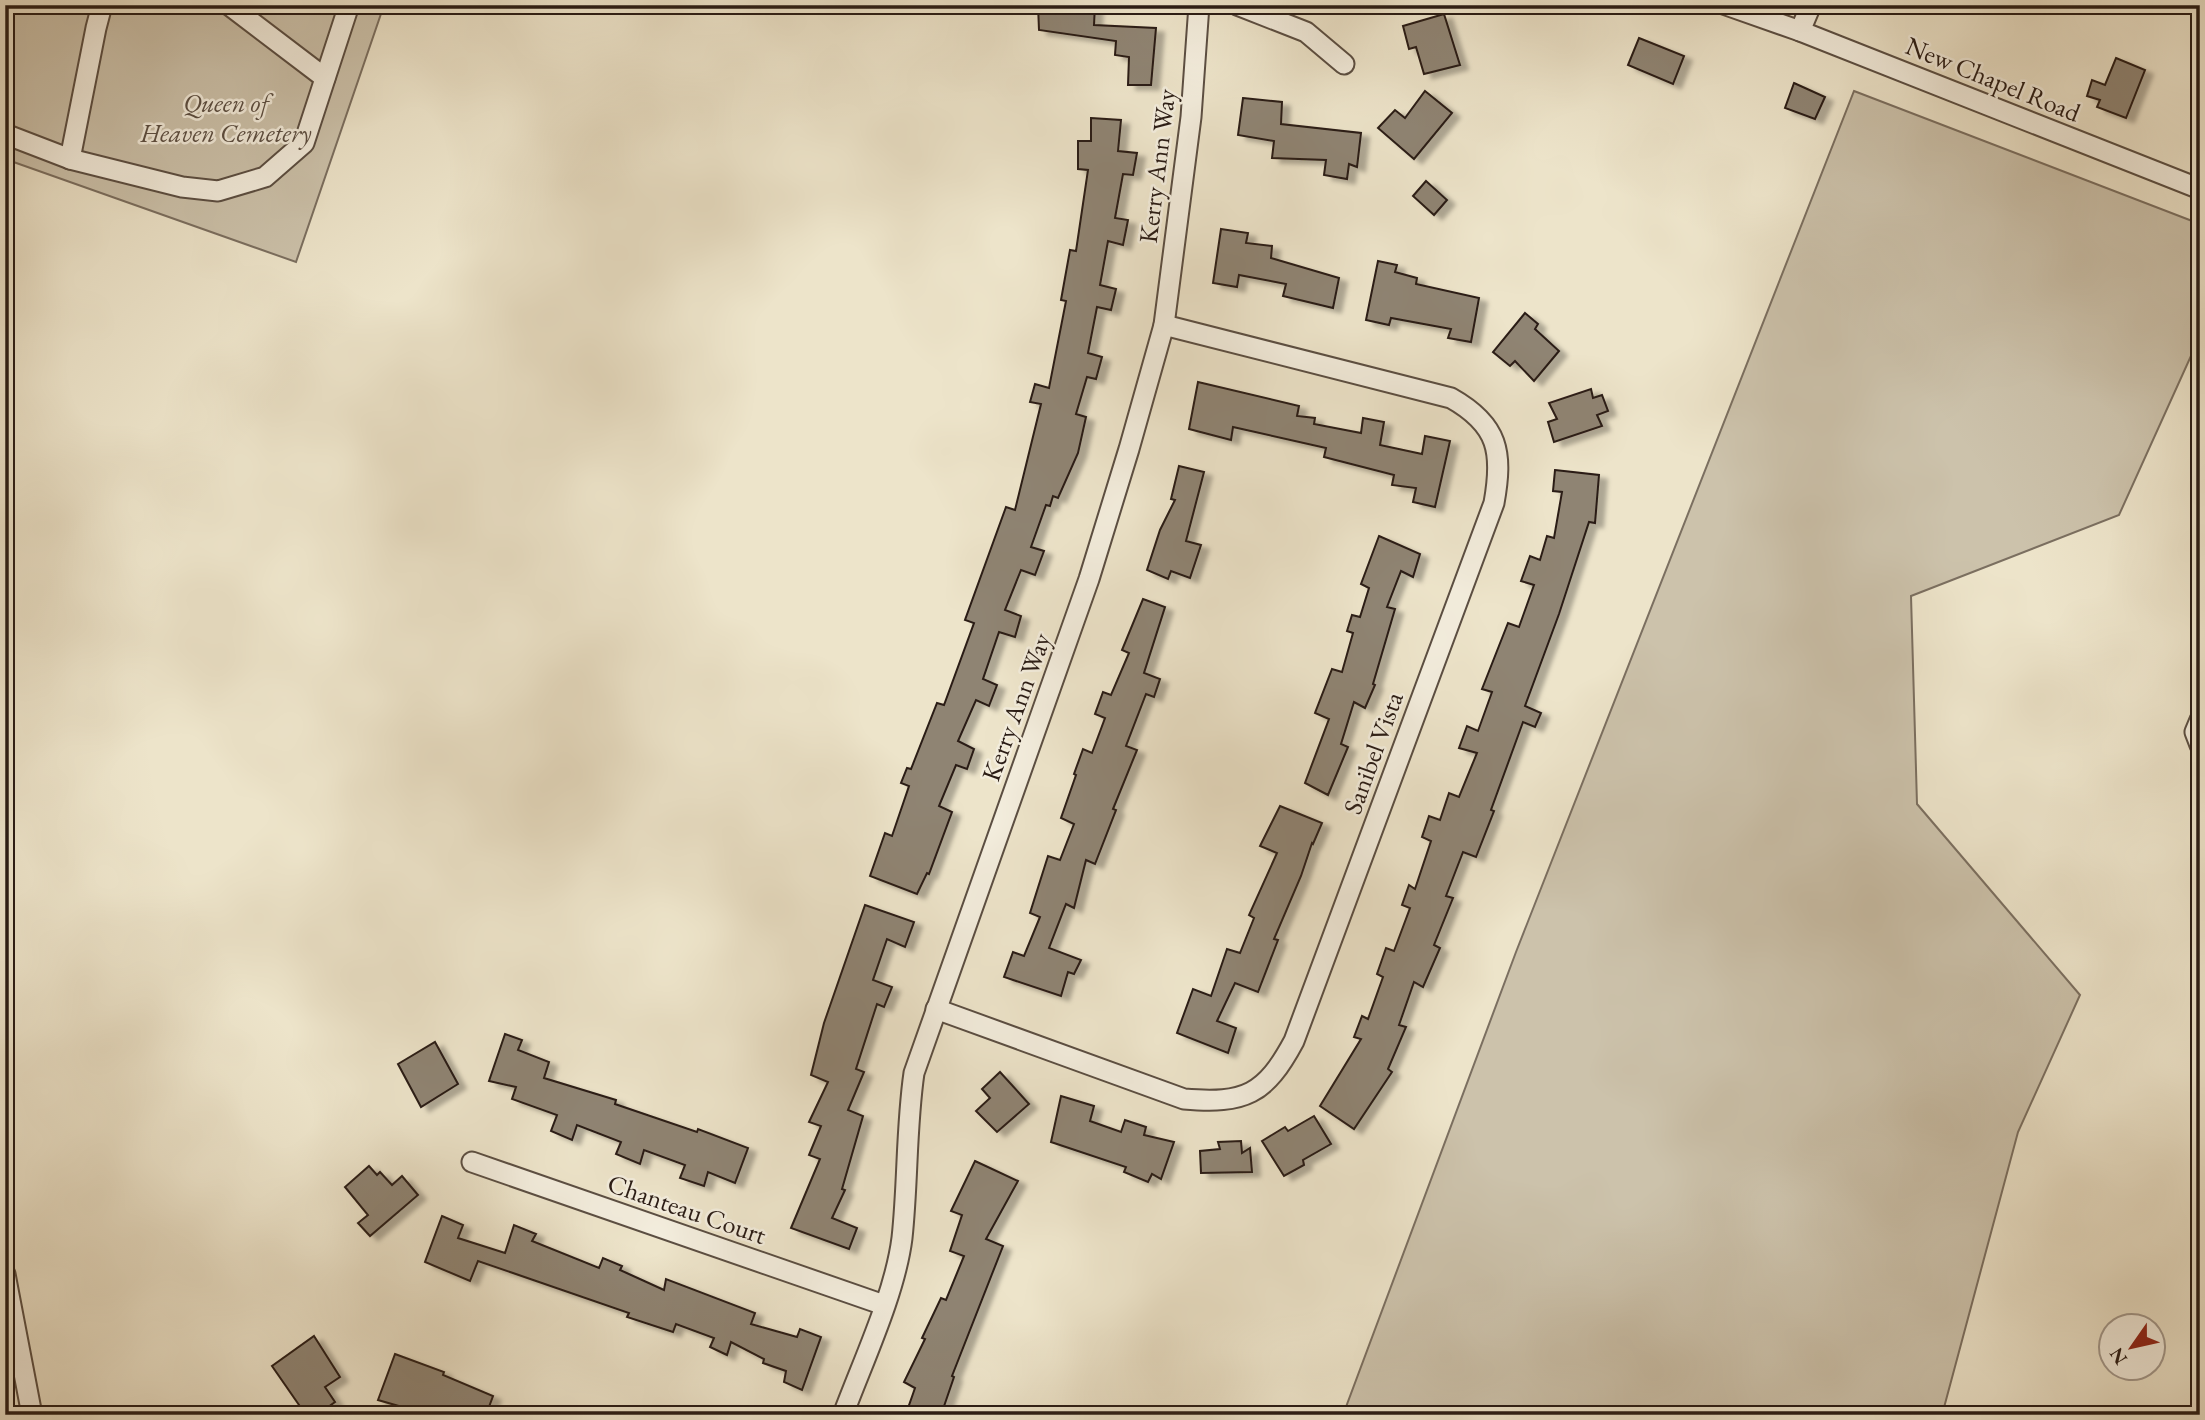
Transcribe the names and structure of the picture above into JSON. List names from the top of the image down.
{
  "streets": {
    "street": [
      "New Chapel Road",
      "Kerry Ann Way",
      "Sanibel Vista",
      "Chanteau Court"
    ]
  },
  "crossings": [
    ["Kerry Ann Way", "Sanibel Vista"],
    ["Kerry Ann Way", "Chanteau Court"]
  ],
  "parks": ["Queen of Heaven Cemetery"],
  "north": "bottom left"
}
